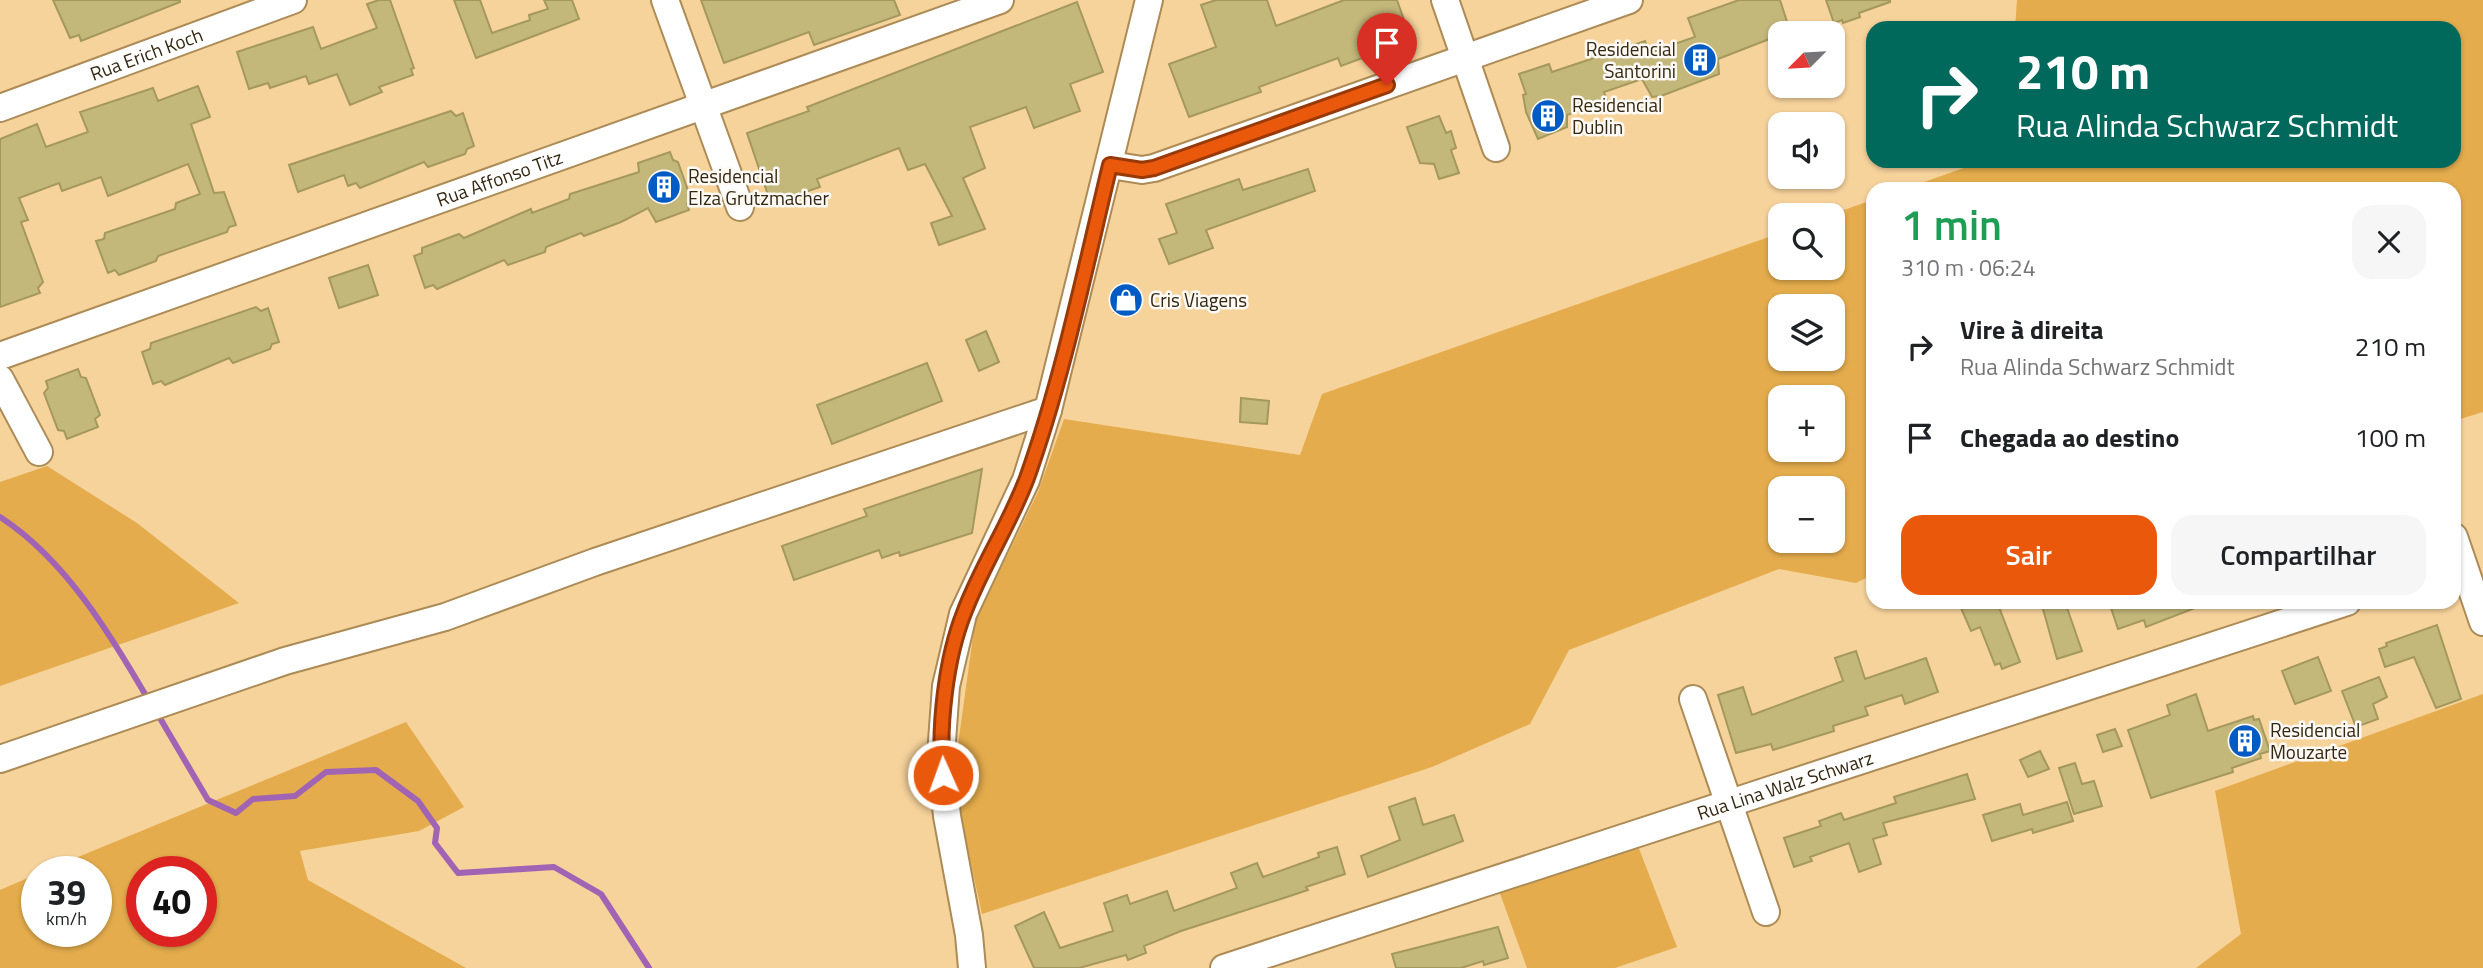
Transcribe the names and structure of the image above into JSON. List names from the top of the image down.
{
  "streets": {
    "street": ["Rua Erich Koch", "Rua Affonso Titz", "Rua Lina Walz Schwarz"]
  },
  "places": {
    "building": [
      "Residencial Santorini",
      "Residencial Dublin",
      "Residencial Elza Grutzmacher",
      "Residencial Mouzarte"
    ],
    "shop": ["Cris Viagens"]
  },
  "north": "bottom left",
  "page": {
    "map_buttons": ["+", "−"],
    "turn": ["210 m", "Rua Alinda Schwarz Schmidt"],
    "heading": ["1 min", "310 m · 06:24"],
    "list": [
      {
        "name": "Vire à direita",
        "note": "Rua Alinda Schwarz Schmidt",
        "value": "210 m"
      },
      {
        "name": "Chegada ao destino",
        "value": "100 m"
      }
    ],
    "buttons": ["Sair", "Compartilhar"],
    "speed": "39 km/h",
    "limit": "40"
  }
}
